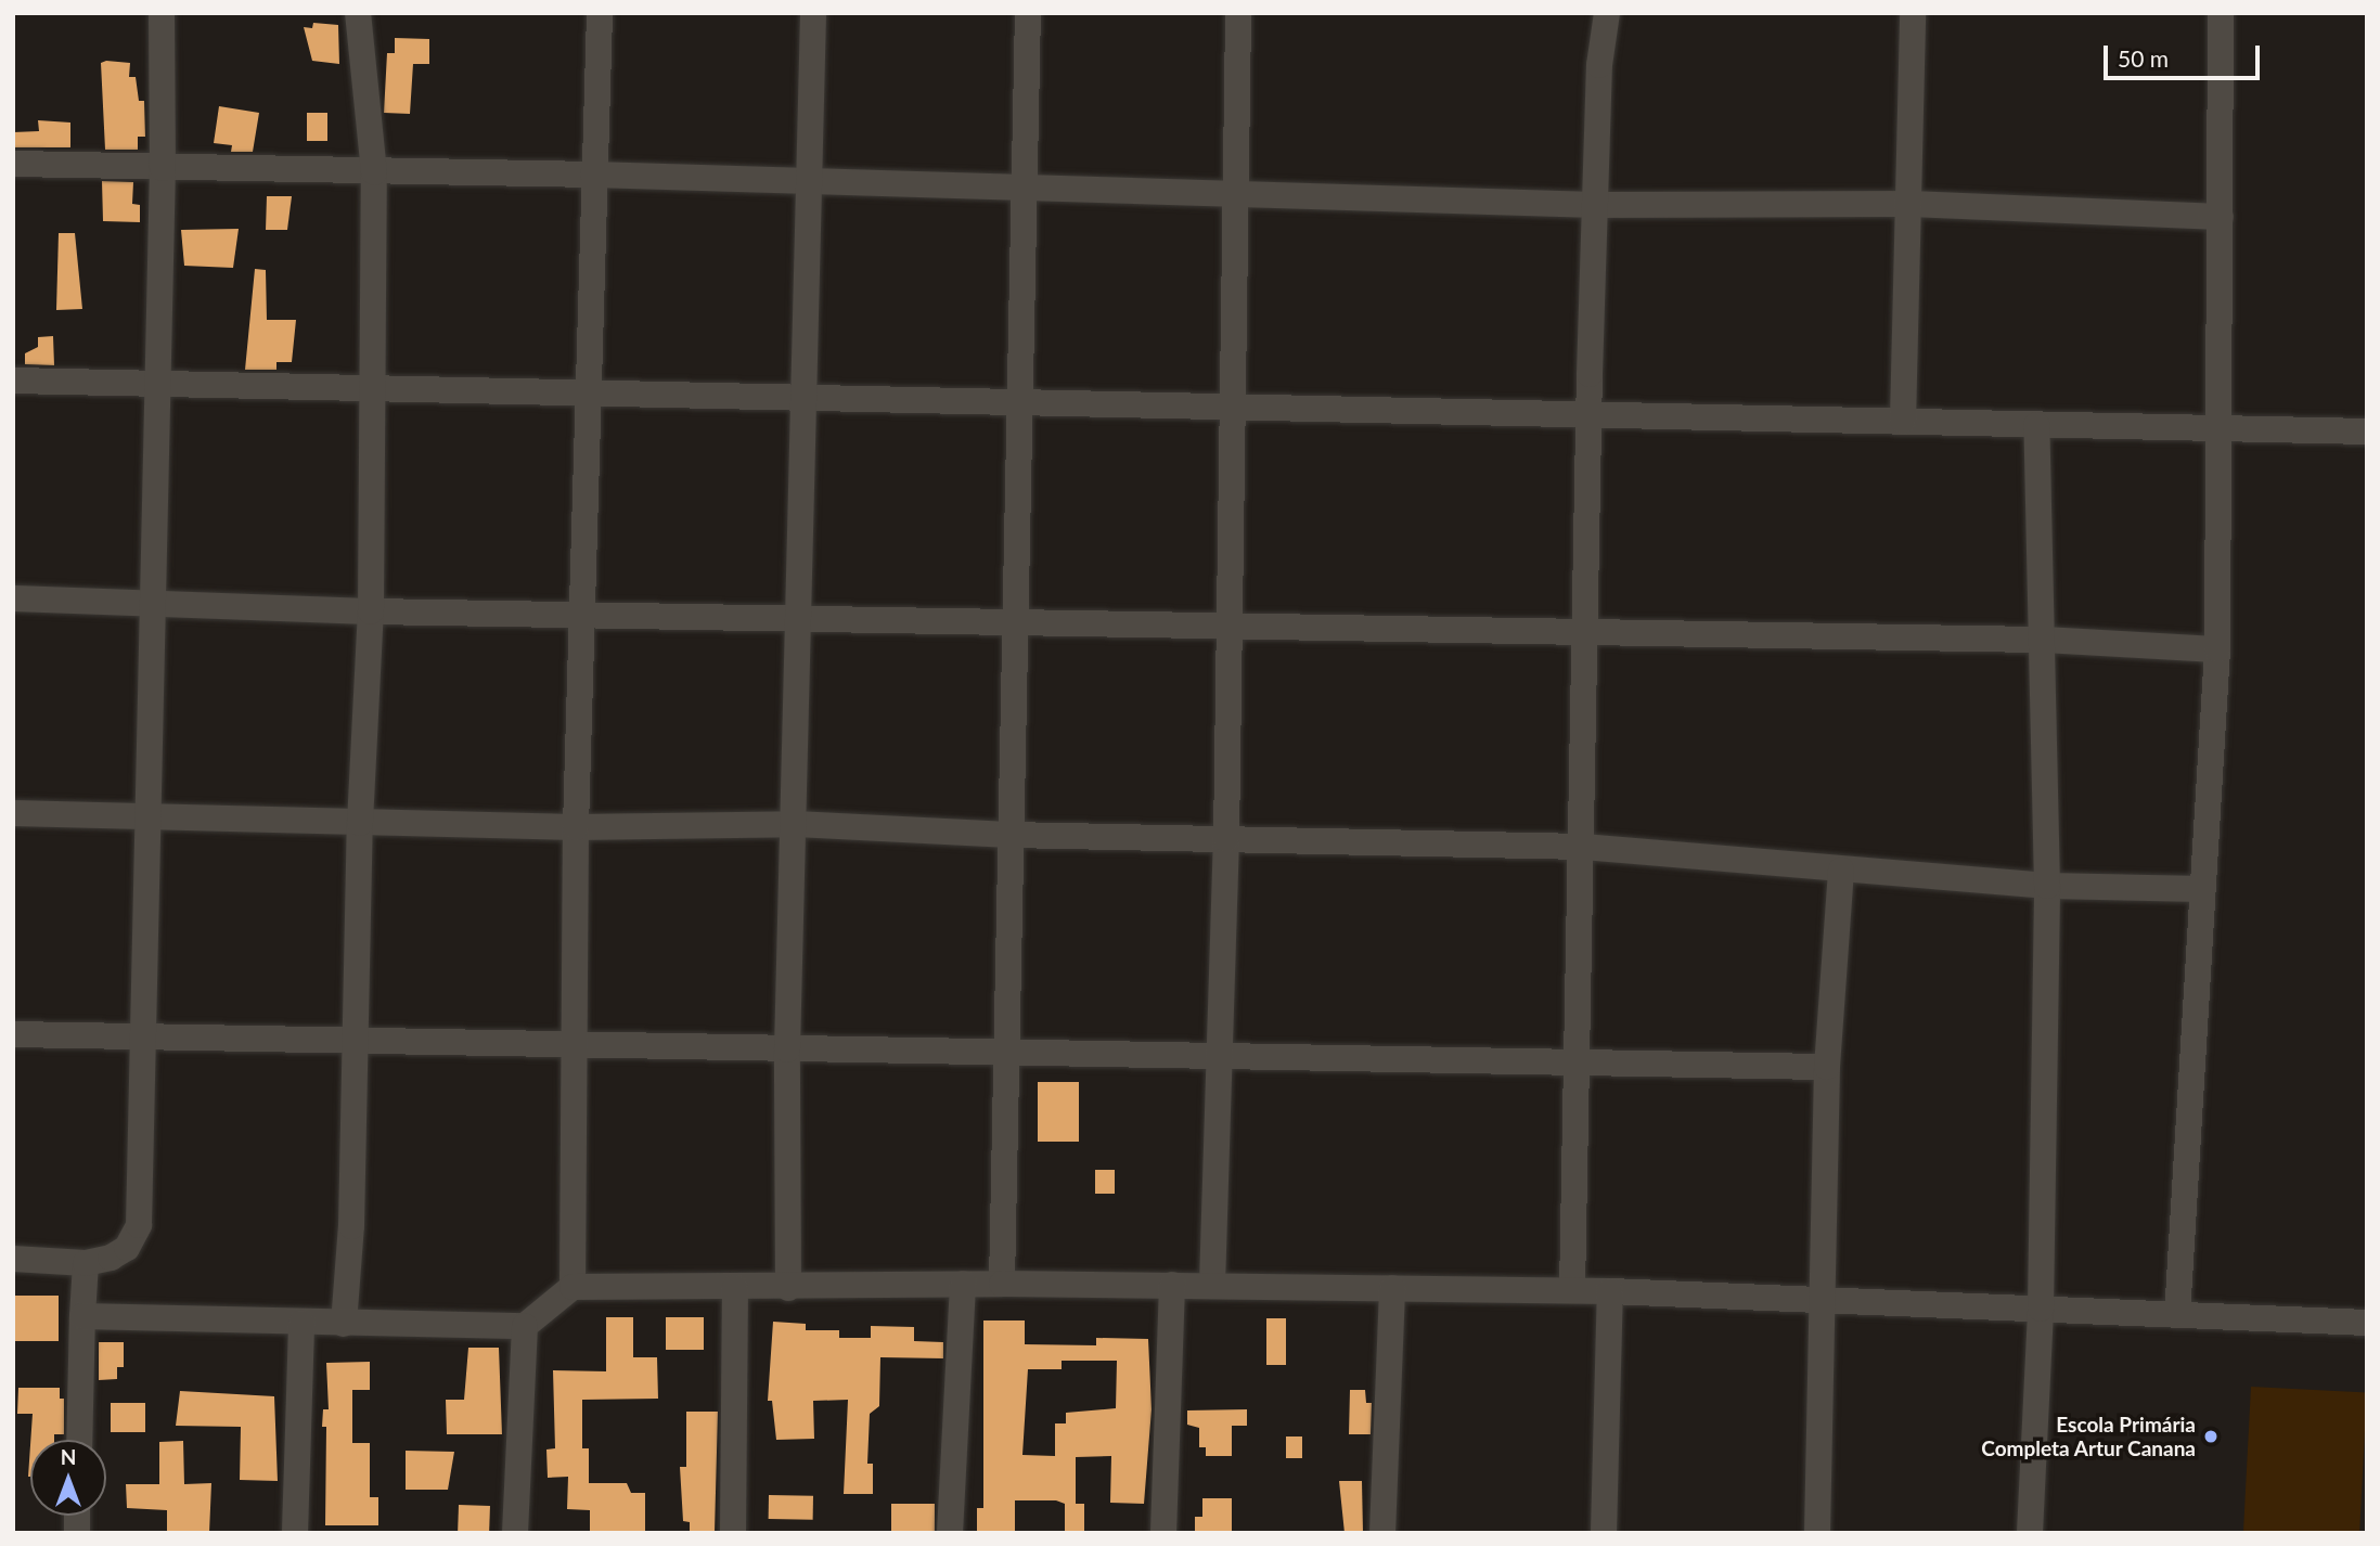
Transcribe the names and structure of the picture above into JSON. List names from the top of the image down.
{
  "places": ["Escola Primária Completa Artur Canana"],
  "scale_bar": "50 m",
  "north": "top"
}
